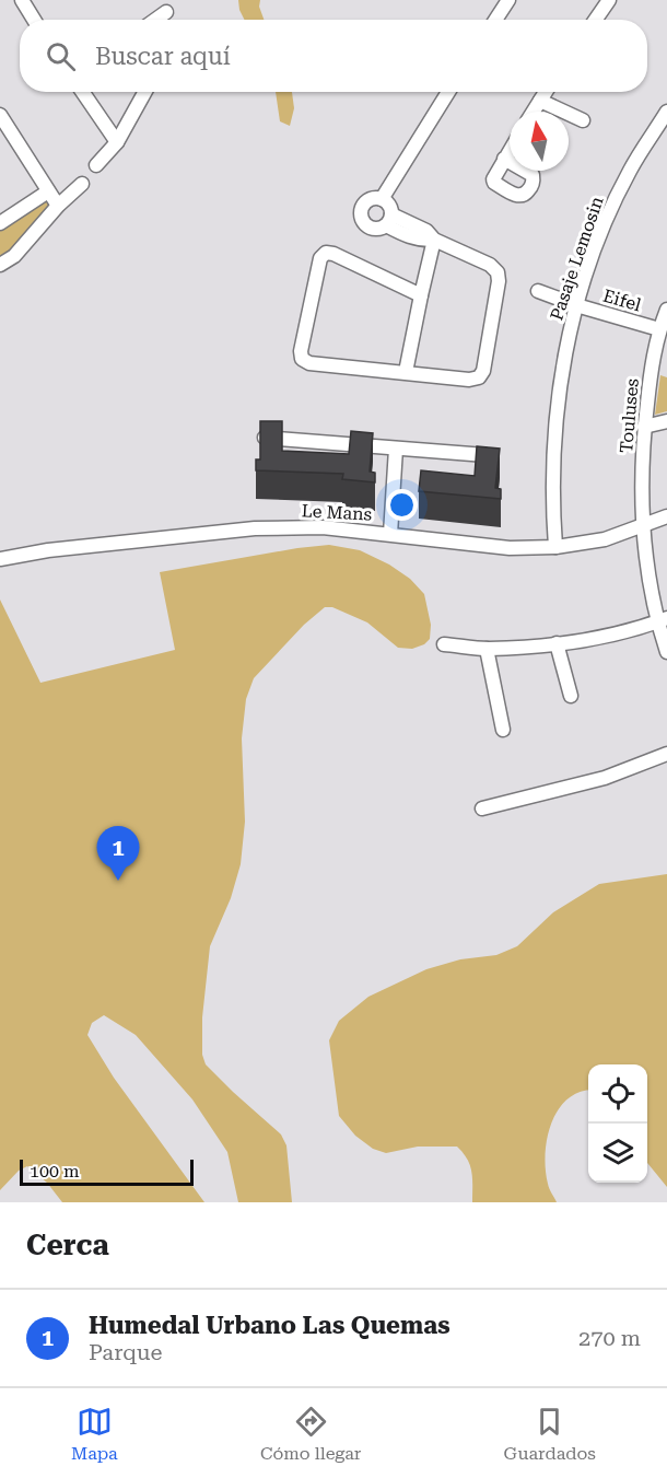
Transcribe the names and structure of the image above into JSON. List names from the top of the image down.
{
  "streets": {
    "street": [
      "Pasaje Lemosin",
      "Eifel",
      "Touluses",
      "Le Mans"
    ]
  },
  "crossings": [
    ["Pasaje Lemosin", "Eifel"],
    ["Pasaje Lemosin", "Le Mans"],
    ["Eifel", "Touluses"],
    ["Touluses", "Le Mans"]
  ],
  "scale_bar": "100 m",
  "north": "top",
  "page": {
    "search": "Buscar aquí",
    "pins": "1",
    "scale": "100 m",
    "heading": "Cerca",
    "list": [
      {
        "mark": "1",
        "name": "Humedal Urbano Las Quemas",
        "note": "Parque",
        "value": "270 m"
      }
    ],
    "nav": ["Mapa", "Cómo llegar", "Guardados"]
  }
}
